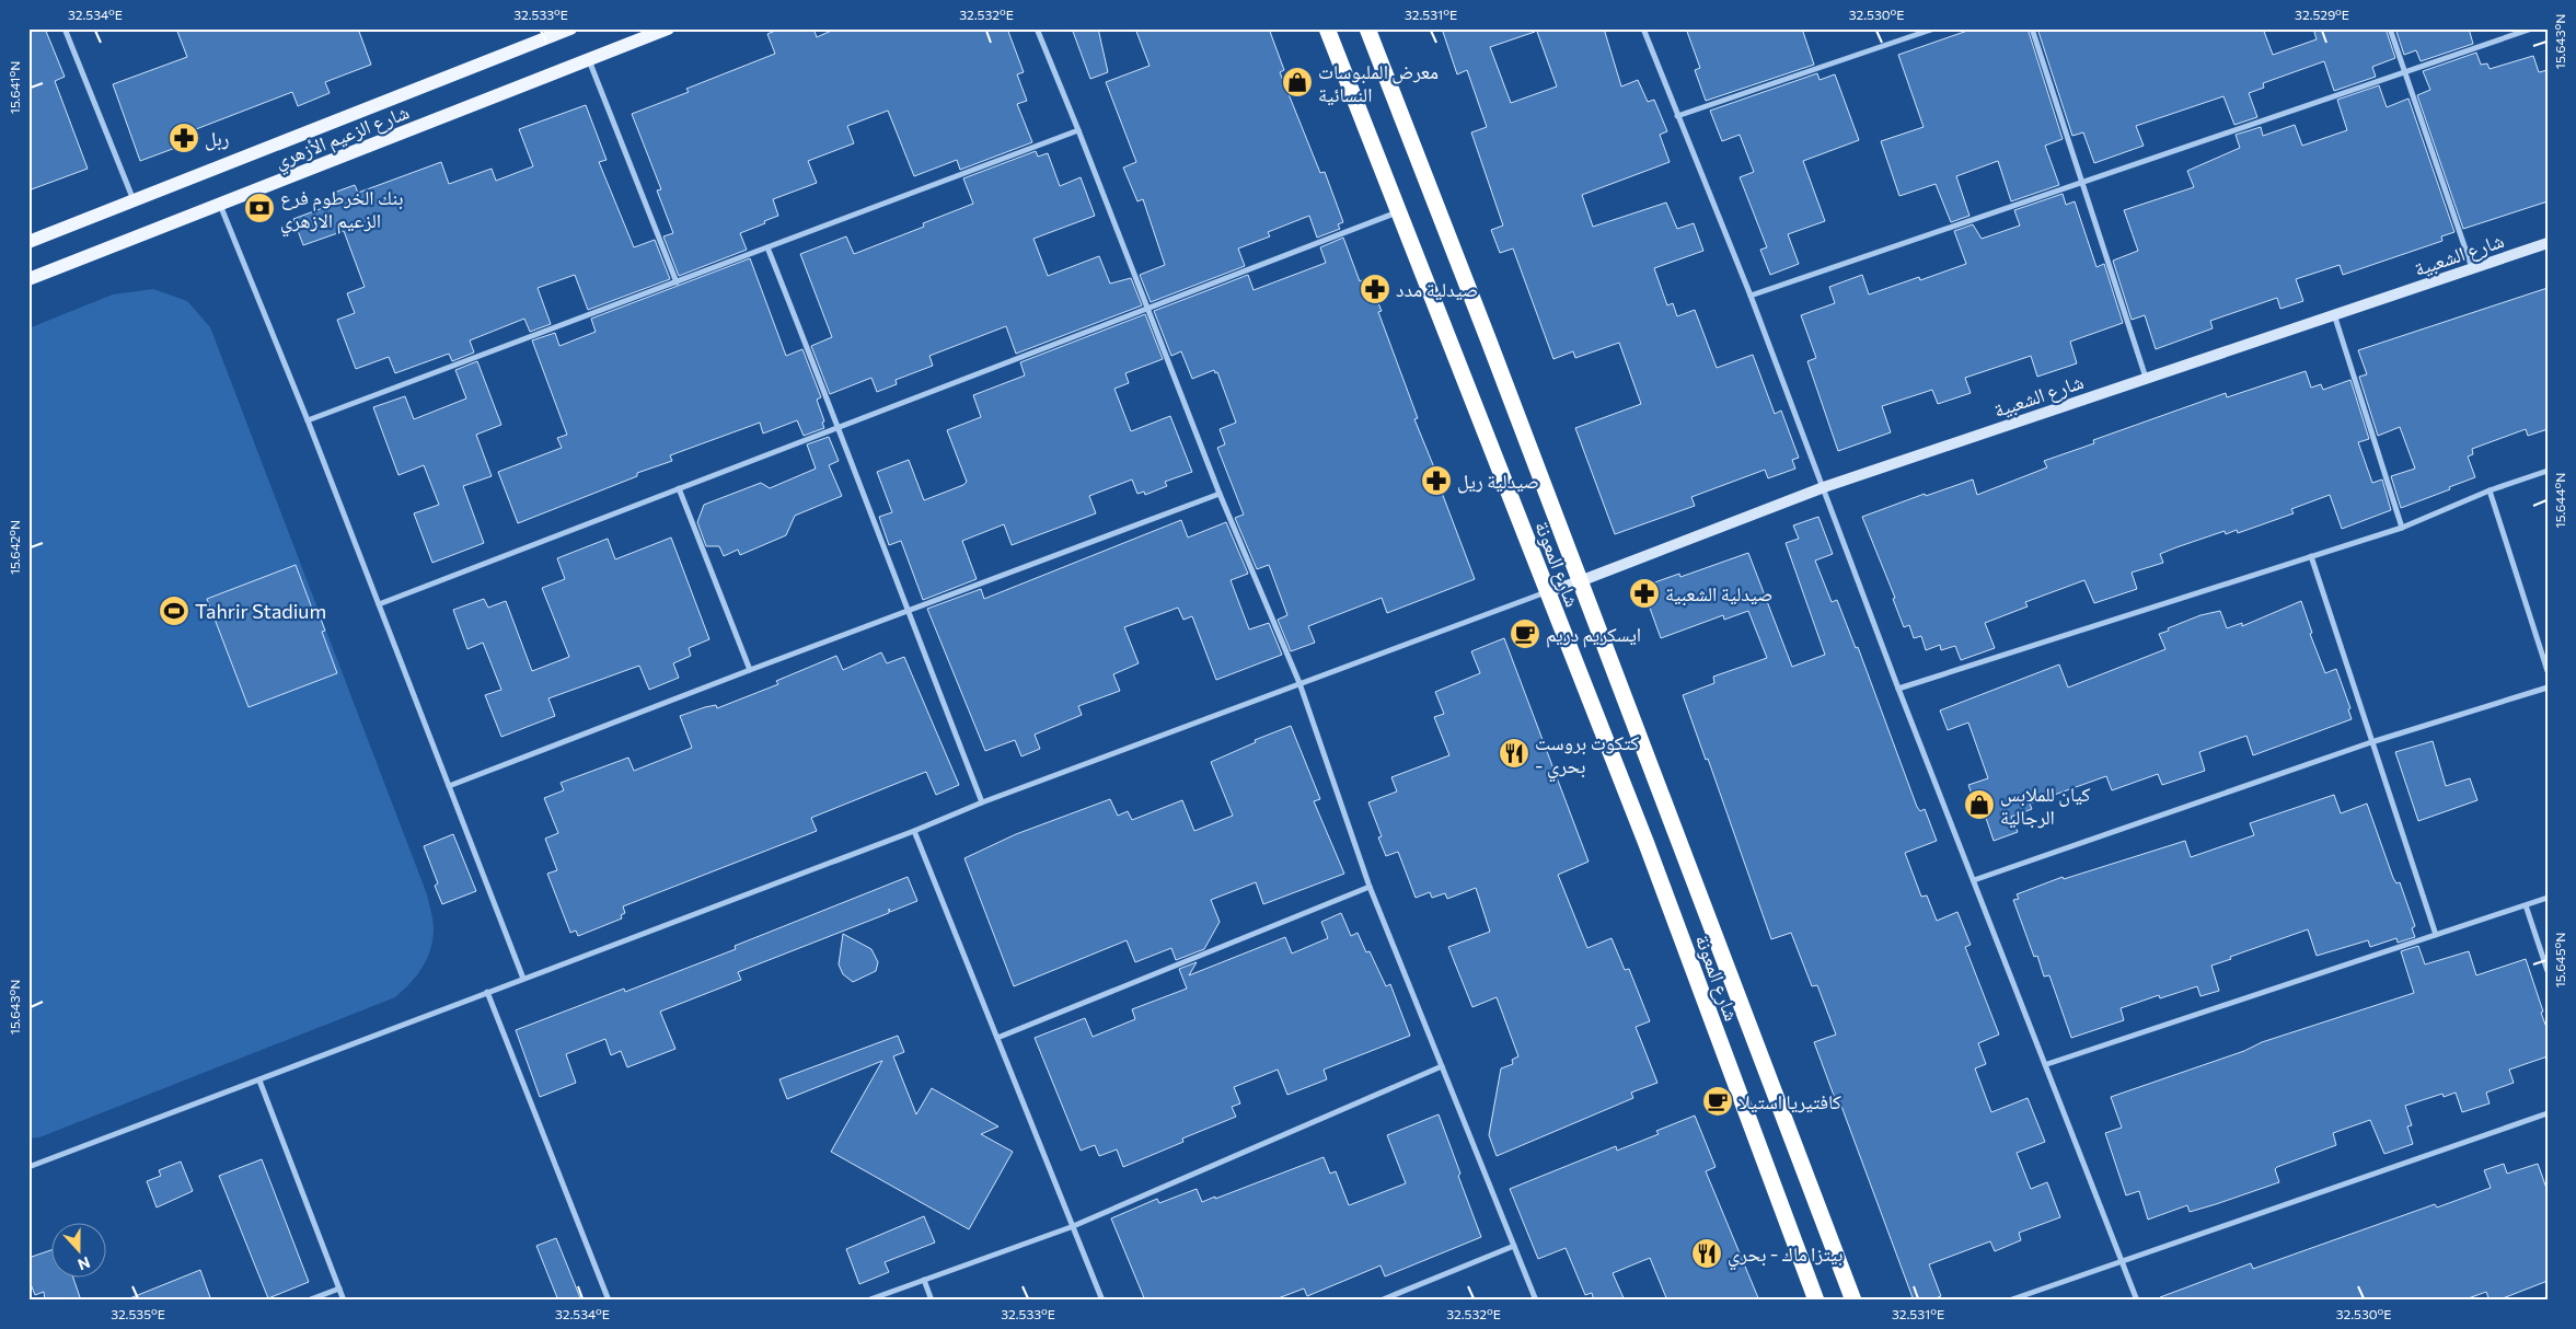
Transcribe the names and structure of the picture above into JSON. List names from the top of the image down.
{
  "streets": {
    "highway": ["شارع المعونة"],
    "main road": ["شارع الزعيم الأزهري"],
    "street": ["شارع الشعبية"]
  },
  "crossings": [
    ["شارع الشعبية", "شارع المعونة"]
  ],
  "places": {
    "shop": ["معرض الملبوسات النسائية", "كيان للملابس الرجالية"],
    "pharmacy": [
      "ربل",
      "صيدلية مدد",
      "صيدلية ريل",
      "صيدلية الشعبية"
    ],
    "bank": ["بنك الخرطوم فرع الزعيم الازهري"],
    "sports": ["Tahrir Stadium"],
    "cafe": ["ايسكريم دريم", "كافتيريا استيلا"],
    "restaurant": ["كتكوت بروست - بحري", "بيتزا ماك - بحري"]
  },
  "north": "bottom",
  "coordinates": [
    "32.534°E",
    "32.533°E",
    "32.532°E",
    "32.531°E",
    "32.530°E",
    "32.529°E",
    "15.643°N",
    "15.641°N",
    "15.644°N",
    "15.642°N",
    "15.645°N",
    "32.535°E"
  ]
}
